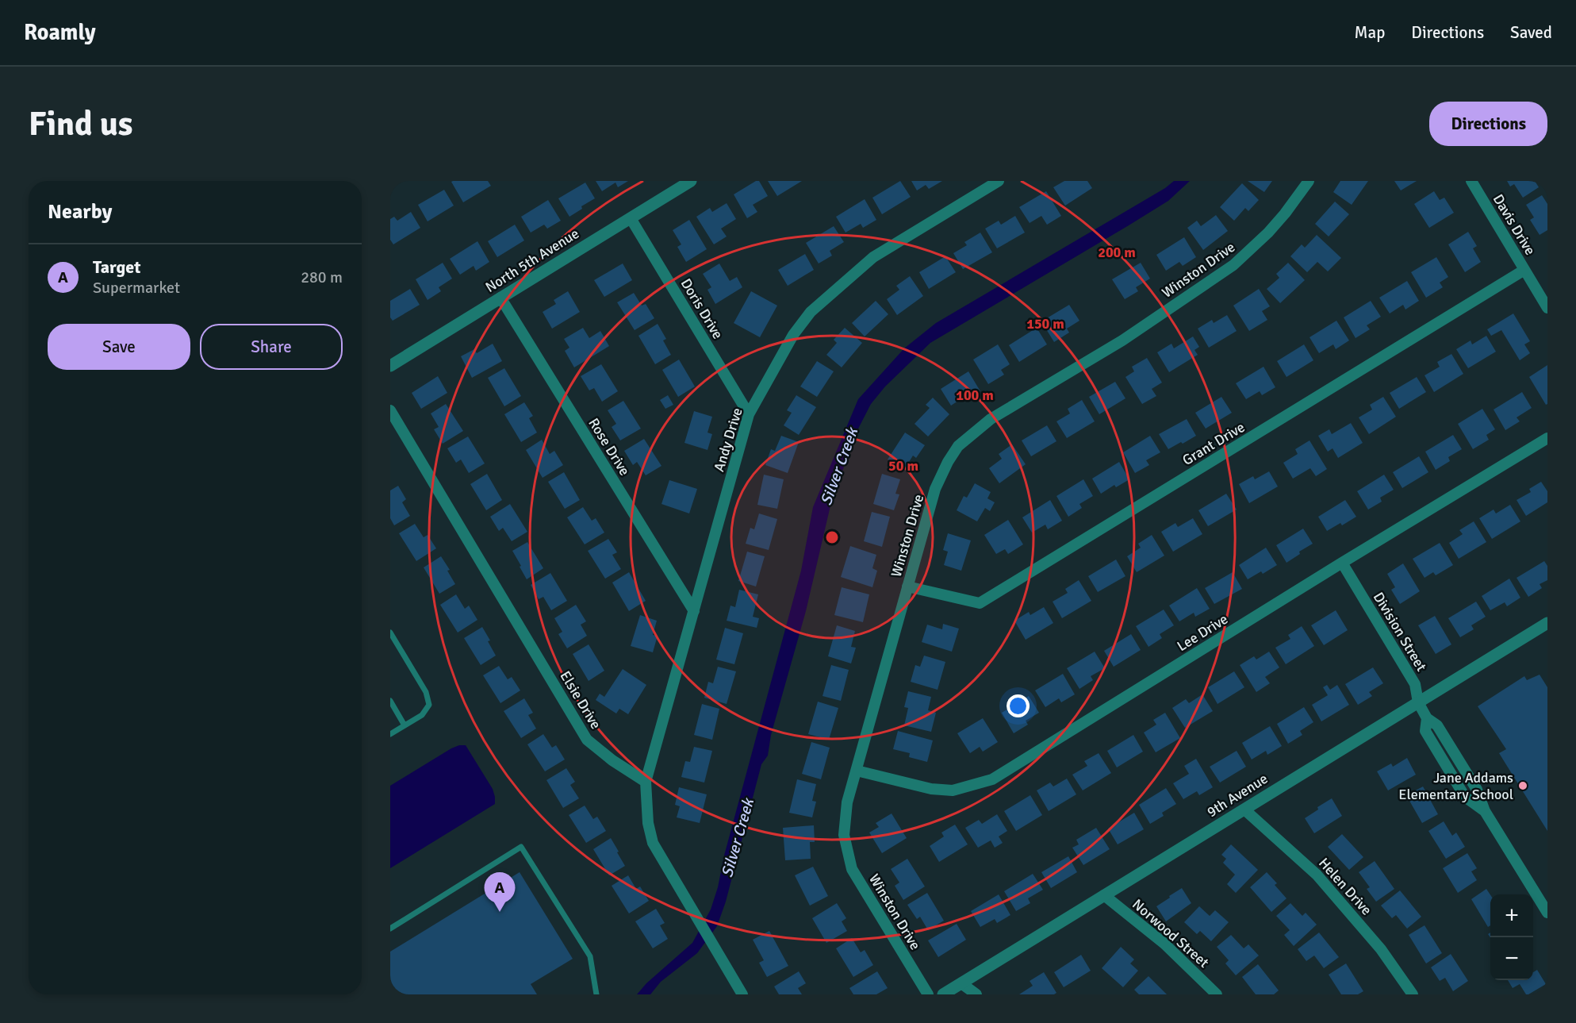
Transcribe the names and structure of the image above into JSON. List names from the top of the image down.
{
  "streets": {
    "street": [
      "Davis Drive",
      "North 5th Avenue",
      "Winston Drive",
      "Doris Drive",
      "Andy Drive",
      "Grant Drive",
      "Rose Drive",
      "Division Street",
      "Lee Drive",
      "Elsie Drive",
      "9th Avenue",
      "Helen Drive",
      "Norwood Street"
    ]
  },
  "crossings": [
    ["Davis Drive", "Grant Drive"],
    ["North 5th Avenue", "Doris Drive"],
    ["North 5th Avenue", "Rose Drive"],
    ["Winston Drive", "Grant Drive"],
    ["Winston Drive", "Lee Drive"],
    ["Doris Drive", "Andy Drive"],
    ["Andy Drive", "Rose Drive"],
    ["Andy Drive", "Elsie Drive"],
    ["Division Street", "Lee Drive"],
    ["Division Street", "9th Avenue"],
    ["9th Avenue", "Helen Drive"],
    ["9th Avenue", "Norwood Street"]
  ],
  "water": ["Silver Creek"],
  "places": ["Jane Addams Elementary School"],
  "page": {
    "header": "Roamly",
    "nav": ["Map", "Directions", "Saved"],
    "buttons": [
      "Directions",
      ["Save", "Share"]
    ],
    "title": "Find us",
    "heading": "Nearby",
    "list": [
      {
        "mark": "A",
        "name": "Target",
        "note": "Supermarket",
        "value": "280 m"
      }
    ],
    "pins": "A",
    "map_buttons": ["+", "−"]
  },
  "rings": [
    "200 m",
    "150 m",
    "100 m",
    "50 m"
  ]
}
